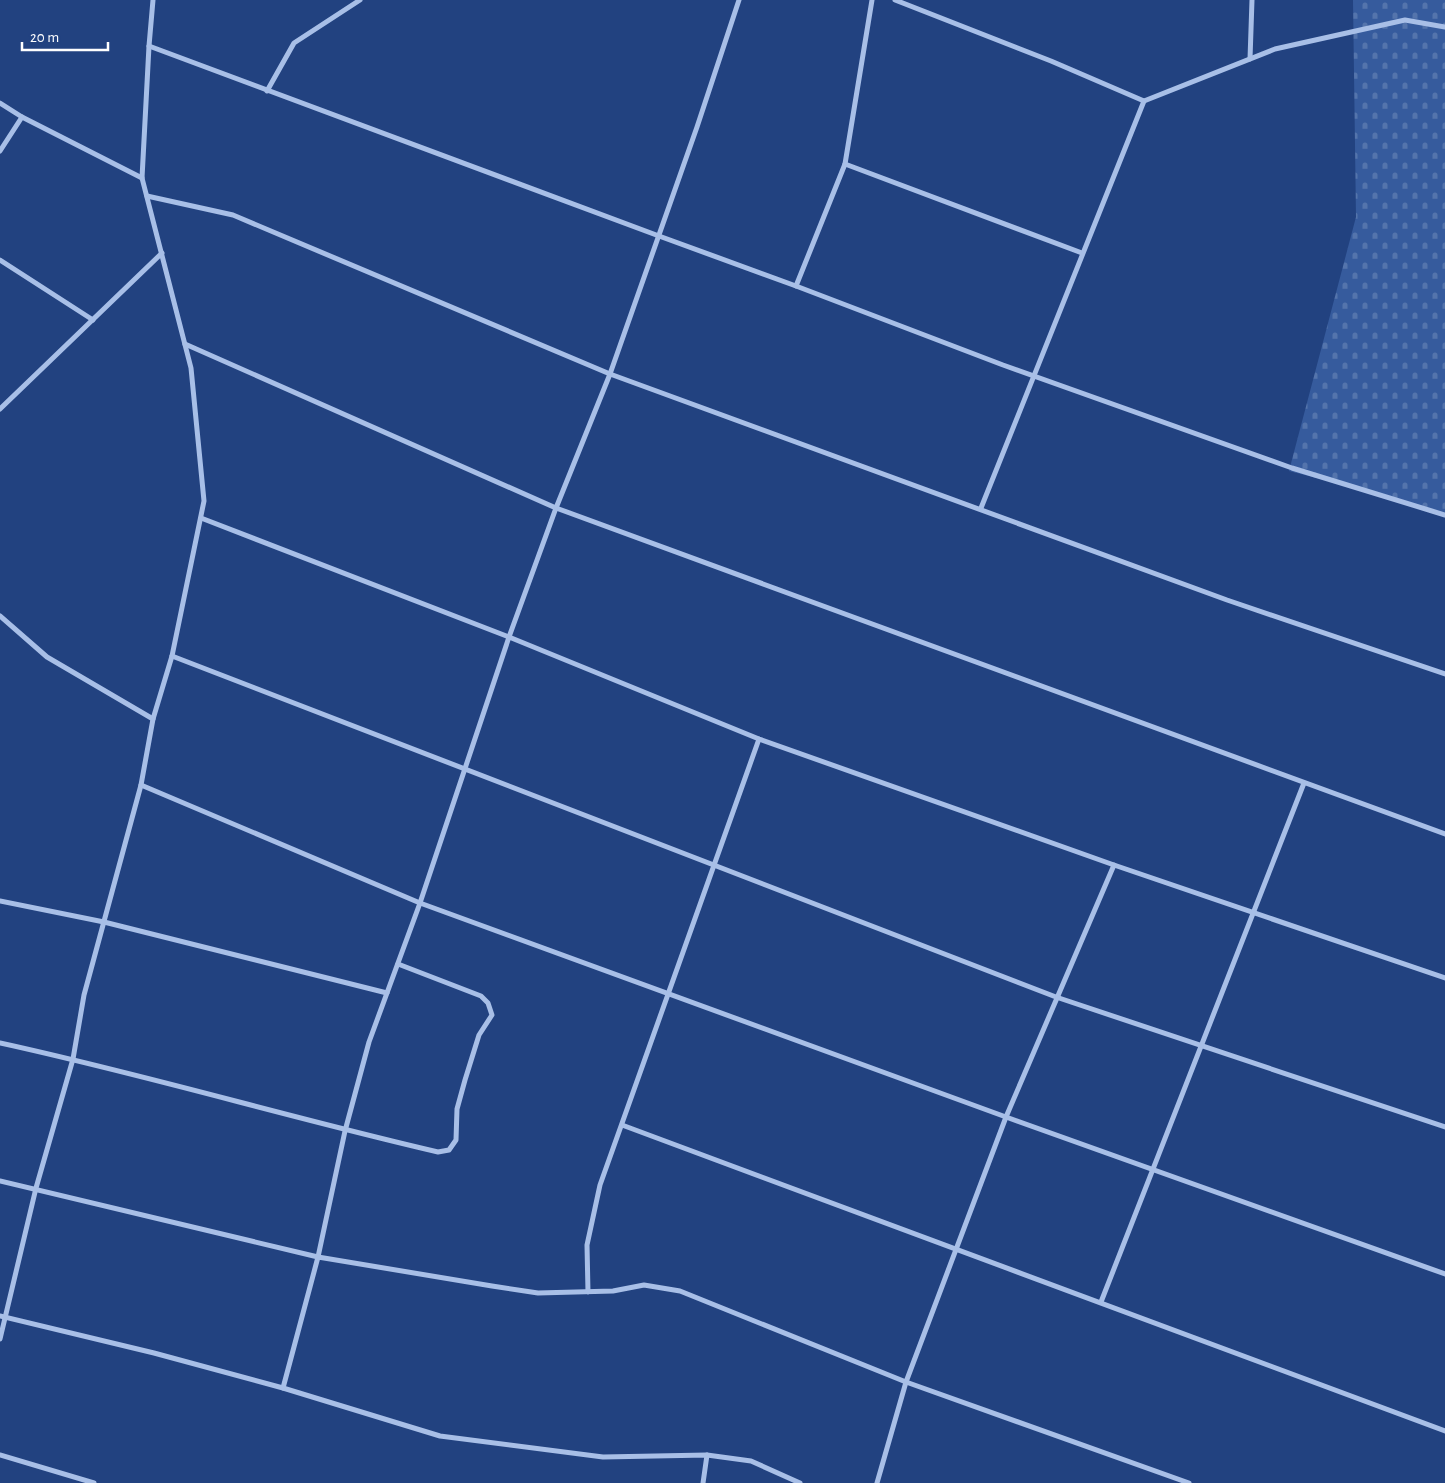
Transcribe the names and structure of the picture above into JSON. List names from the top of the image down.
{
  "scale_bar": "20 m"
}
